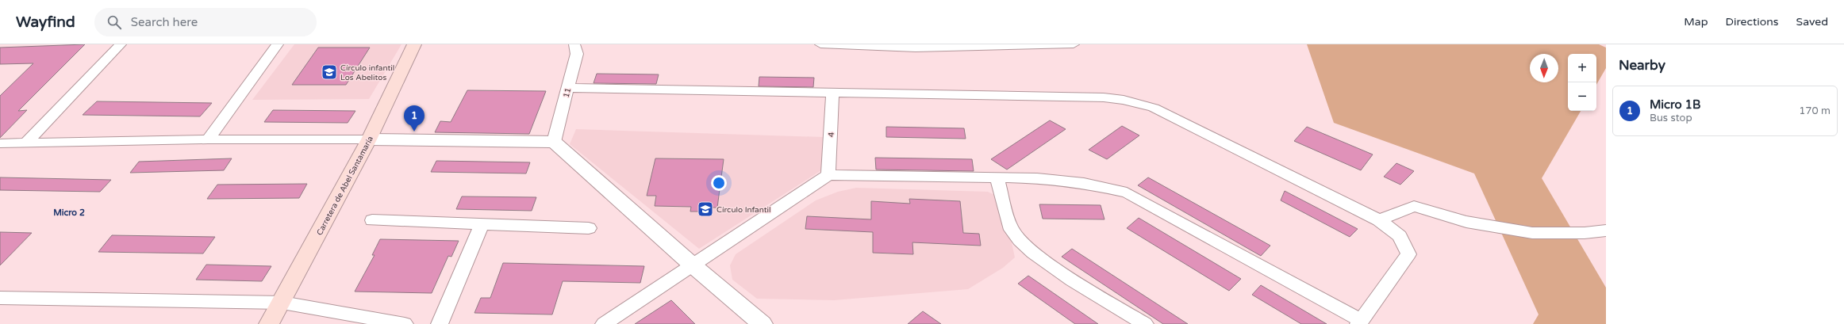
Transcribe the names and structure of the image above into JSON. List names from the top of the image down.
{
  "streets": {
    "main road": ["Carretera de Abel Santamaría"],
    "street": ["11", "4"]
  },
  "districts": ["Micro 2"],
  "places": {
    "school or university": ["Círculo infantil Los Abelitos", "Círculo Infantil"]
  },
  "north": "bottom",
  "page": {
    "header": "Wayfind",
    "search": "Search here",
    "nav": ["Map", "Directions", "Saved"],
    "heading": "Nearby",
    "map_buttons": ["+", "−"],
    "list": [
      {
        "mark": "1",
        "name": "Micro 1B",
        "note": "Bus stop",
        "value": "170 m"
      }
    ],
    "pins": "1"
  }
}
